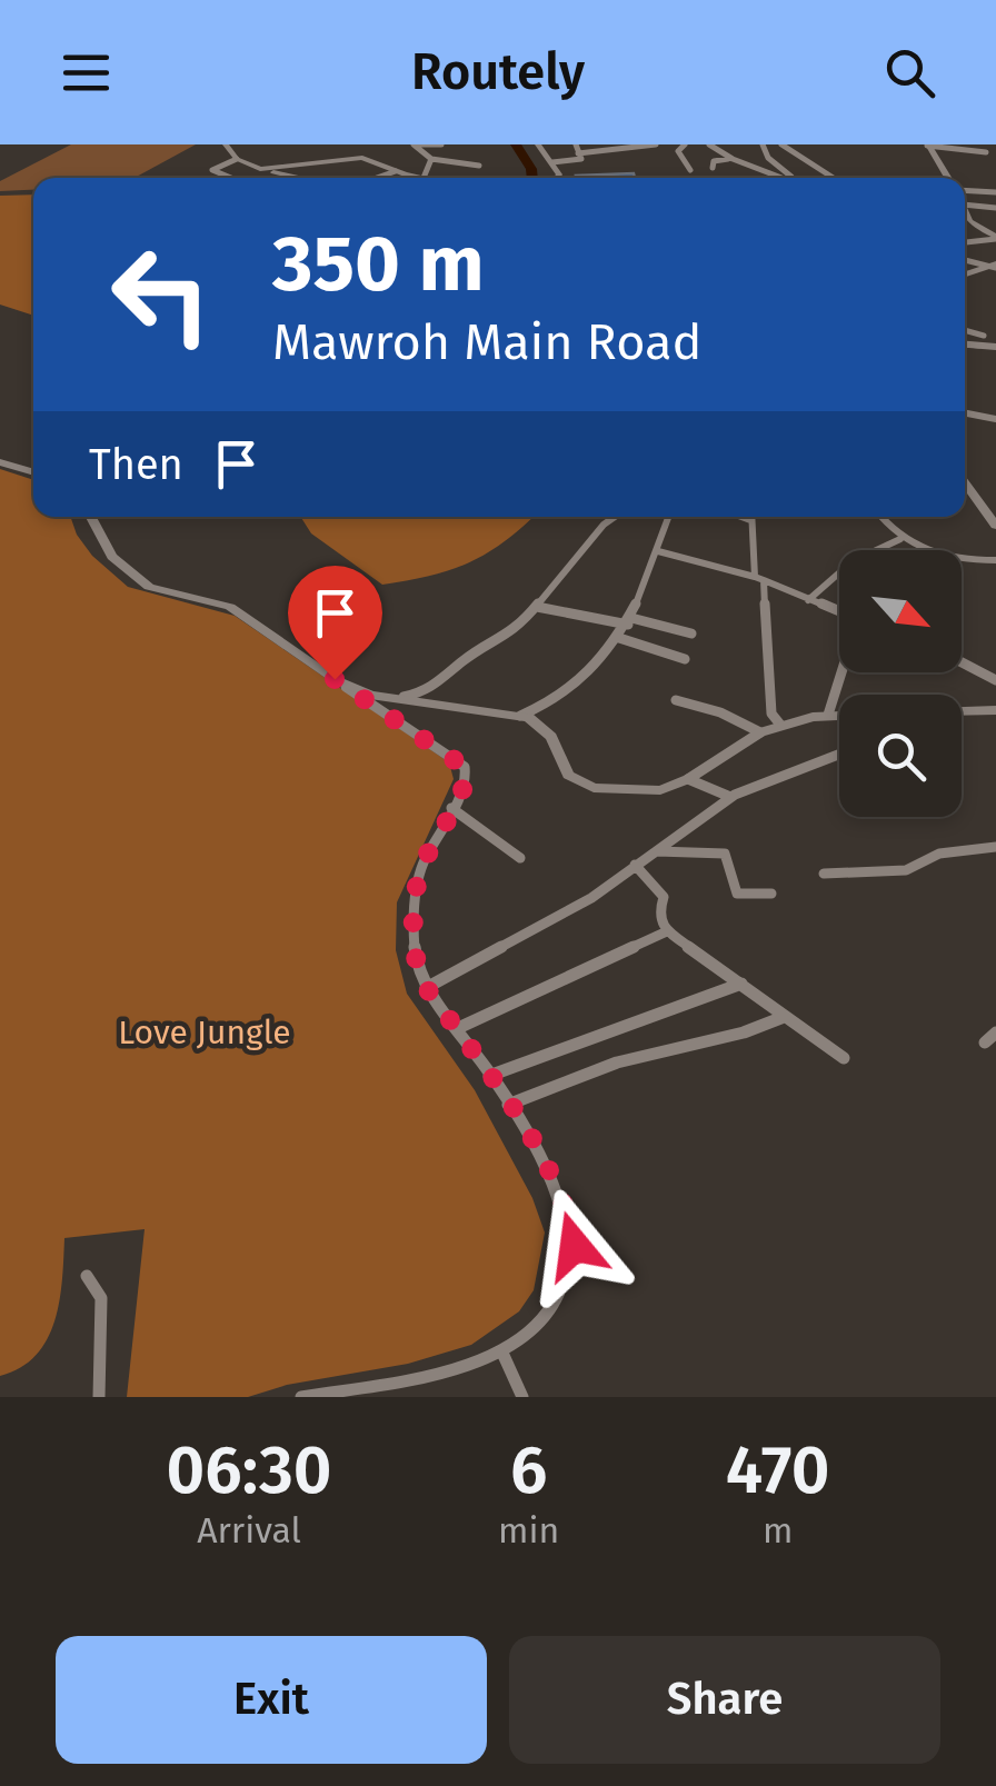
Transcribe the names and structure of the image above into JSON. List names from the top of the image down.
{
  "parks": ["Love Jungle"],
  "north": "bottom right",
  "page": {
    "header": "Routely",
    "turn": ["350 m", "Mawroh Main Road"],
    "then": "Then",
    "eta": [
      "06:30",
      "Arrival",
      "6",
      "min",
      "470",
      "m"
    ],
    "buttons": ["Exit", "Share"]
  }
}
